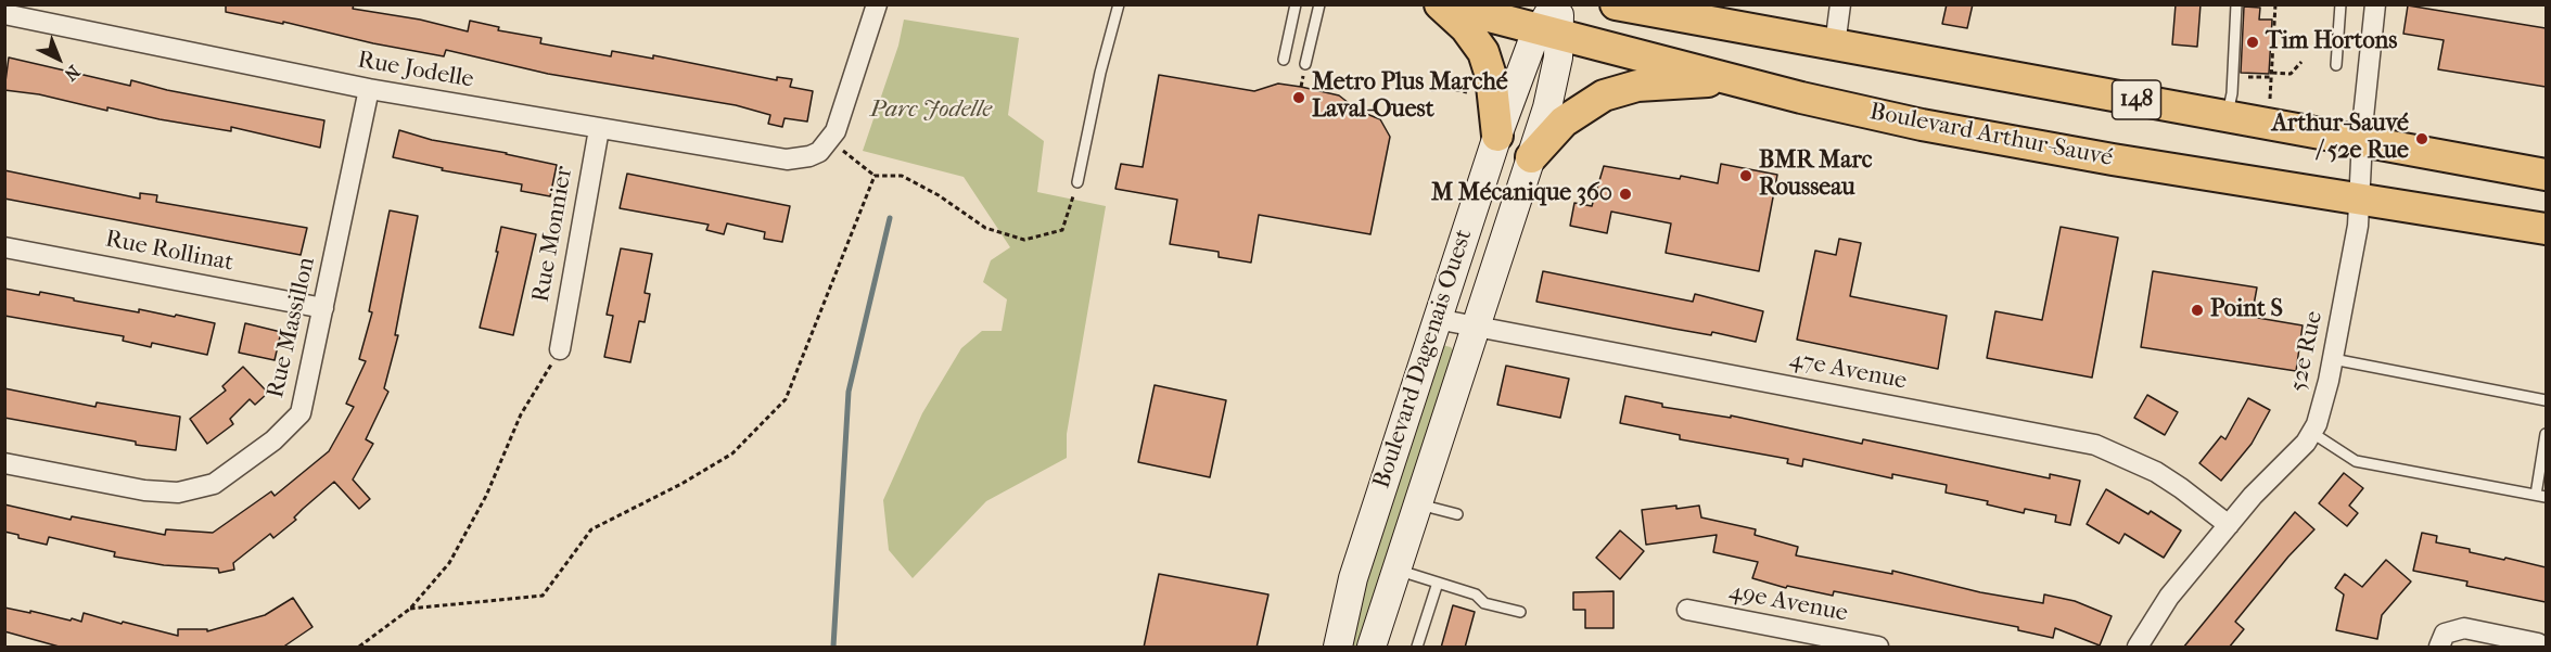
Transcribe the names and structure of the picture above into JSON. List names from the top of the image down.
{
  "streets": {
    "main road": ["148", "Boulevard Arthur-Sauvé", "Boulevard Dagenais Ouest"],
    "street": [
      "Rue Jodelle",
      "Rue Monnier",
      "Rue Rollinat",
      "Rue Massillon",
      "52e Rue",
      "47e Avenue",
      "49e Avenue"
    ]
  },
  "crossings": [
    ["Rue Jodelle", "Rue Monnier"],
    ["Rue Jodelle", "Rue Massillon"],
    ["148", "52e Rue"],
    ["Boulevard Arthur-Sauvé", "52e Rue"],
    ["Boulevard Arthur-Sauvé", "Boulevard Dagenais Ouest"],
    ["Rue Rollinat", "Rue Massillon"],
    ["52e Rue", "47e Avenue"],
    ["Boulevard Dagenais Ouest", "47e Avenue"]
  ],
  "parks": ["Parc Jodelle"],
  "places": [
    "Tim Hortons",
    "Metro Plus Marché Laval-Ouest",
    "Arthur-Sauvé / 52e Rue",
    "BMR Marc Rousseau",
    "M Mécanique 360",
    "Point S"
  ],
  "north": "bottom right"
}
